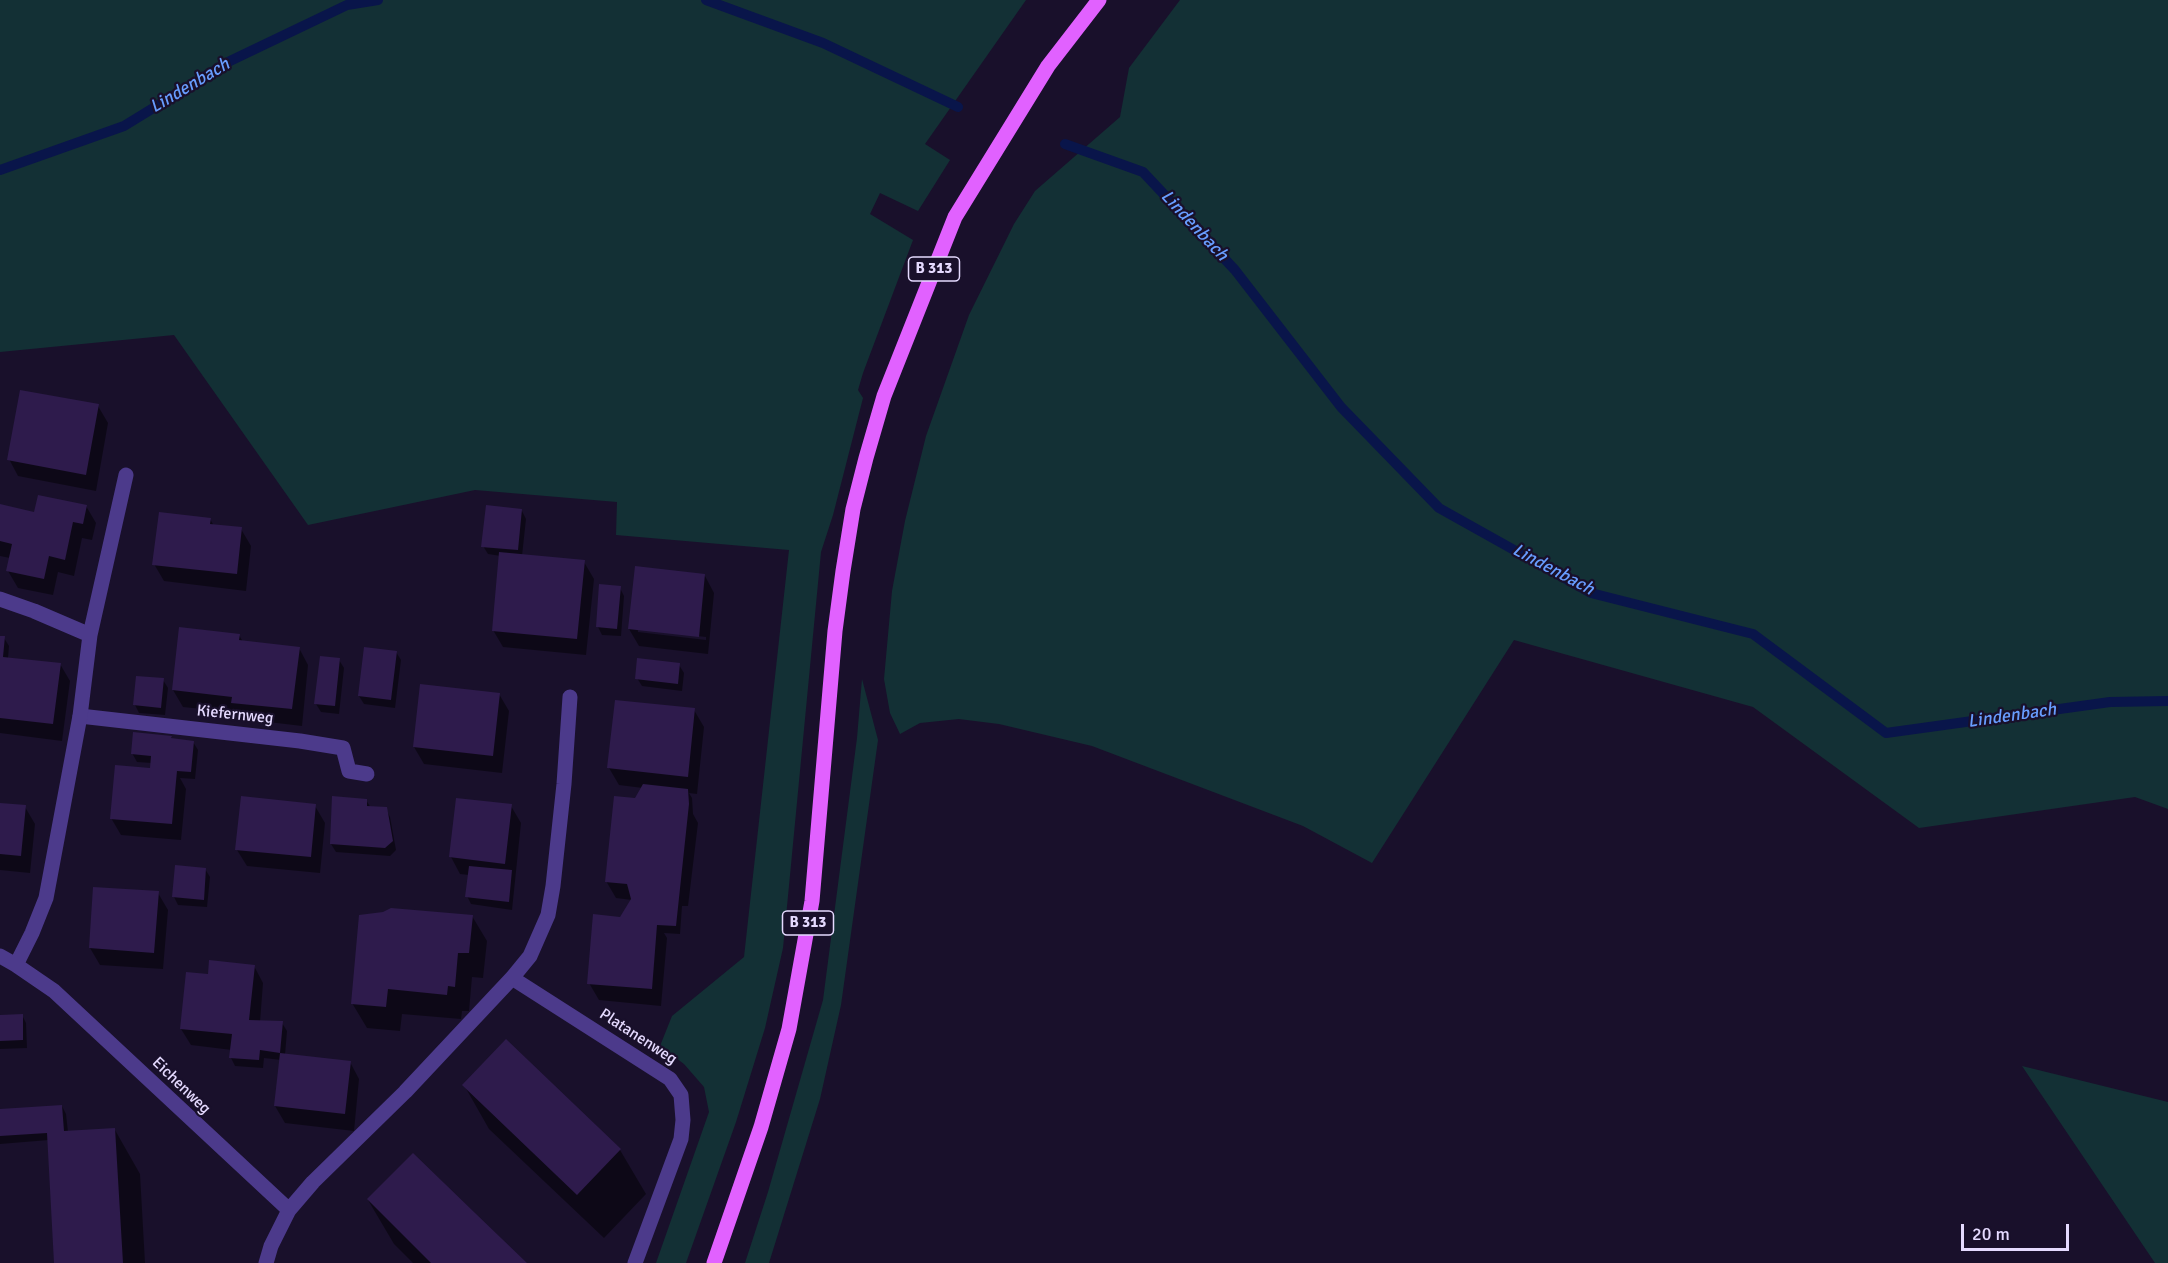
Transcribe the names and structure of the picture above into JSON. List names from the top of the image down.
{
  "streets": {
    "main road": ["B 313"],
    "street": ["Kiefernweg", "Platanenweg", "Eichenweg"]
  },
  "water": ["Lindenbach"],
  "scale_bar": "20 m"
}
